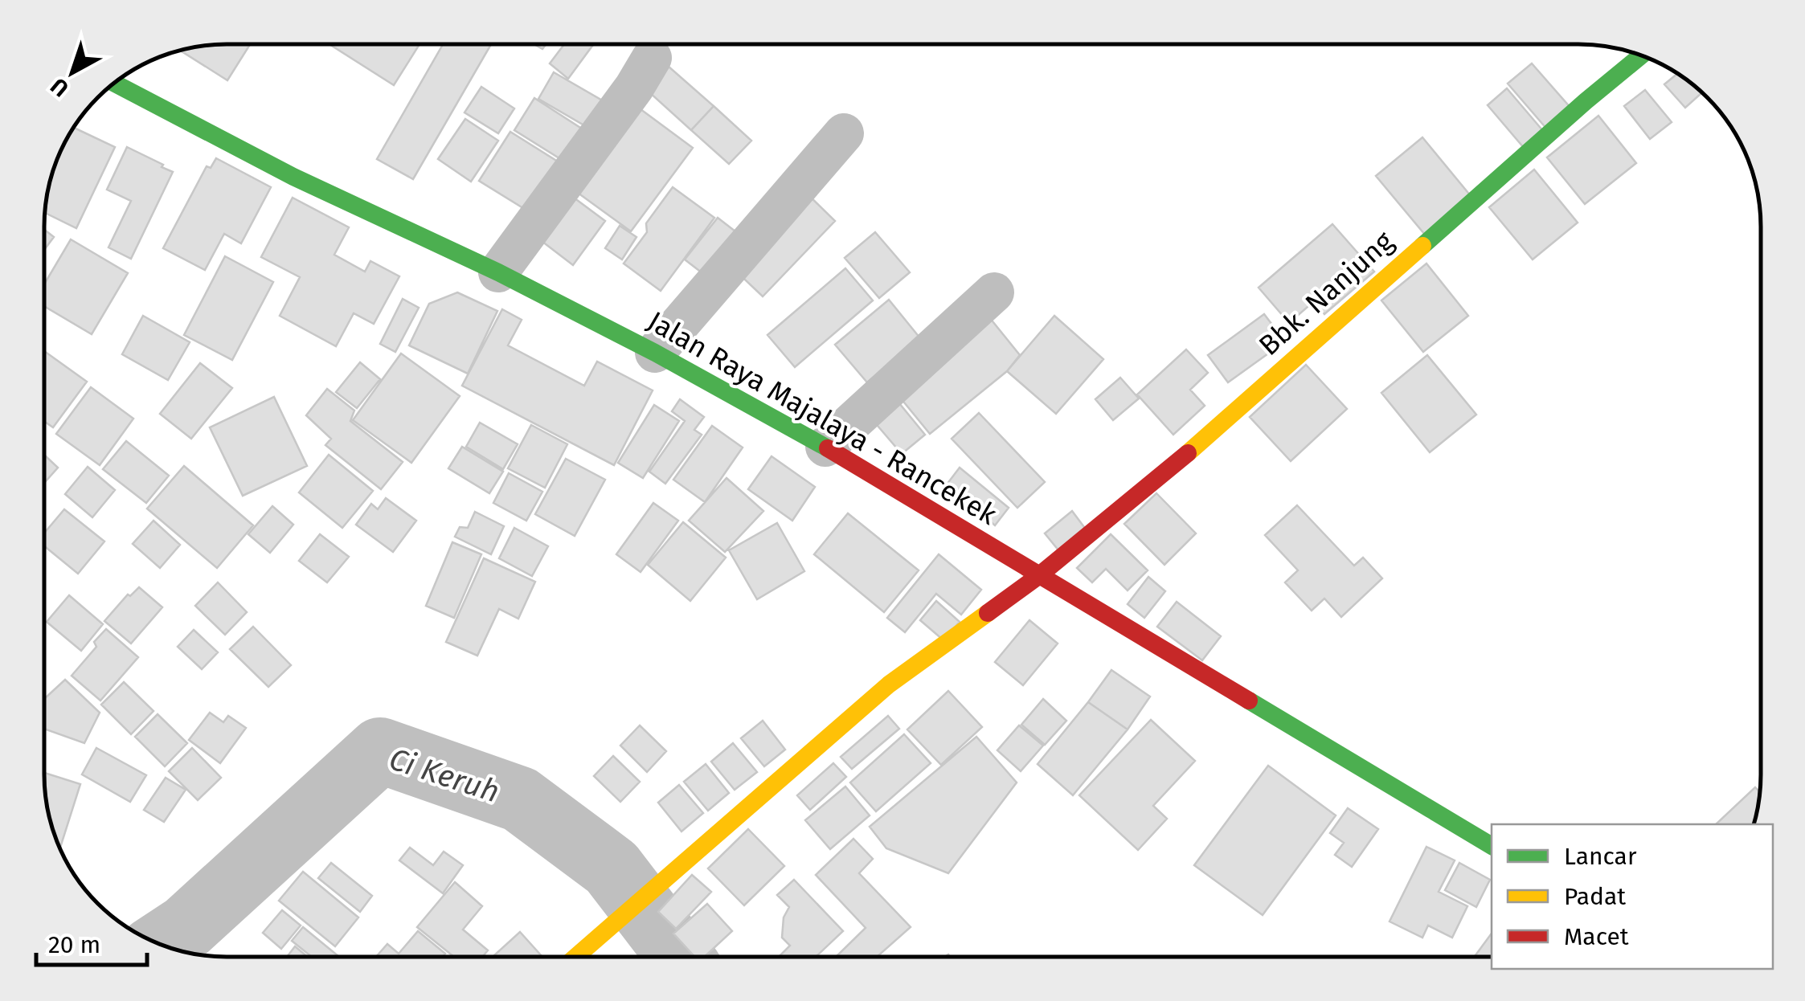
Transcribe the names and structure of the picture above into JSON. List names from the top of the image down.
{
  "streets": {
    "main road": ["Bbk. Nanjung", "Jalan Raya Majalaya - Rancekek"]
  },
  "crossings": [
    ["Bbk. Nanjung", "Jalan Raya Majalaya - Rancekek"]
  ],
  "water": ["Ci Keruh"],
  "legend": ["Lancar", "Padat", "Macet"],
  "scale_bar": "20 m",
  "north": "bottom left"
}
